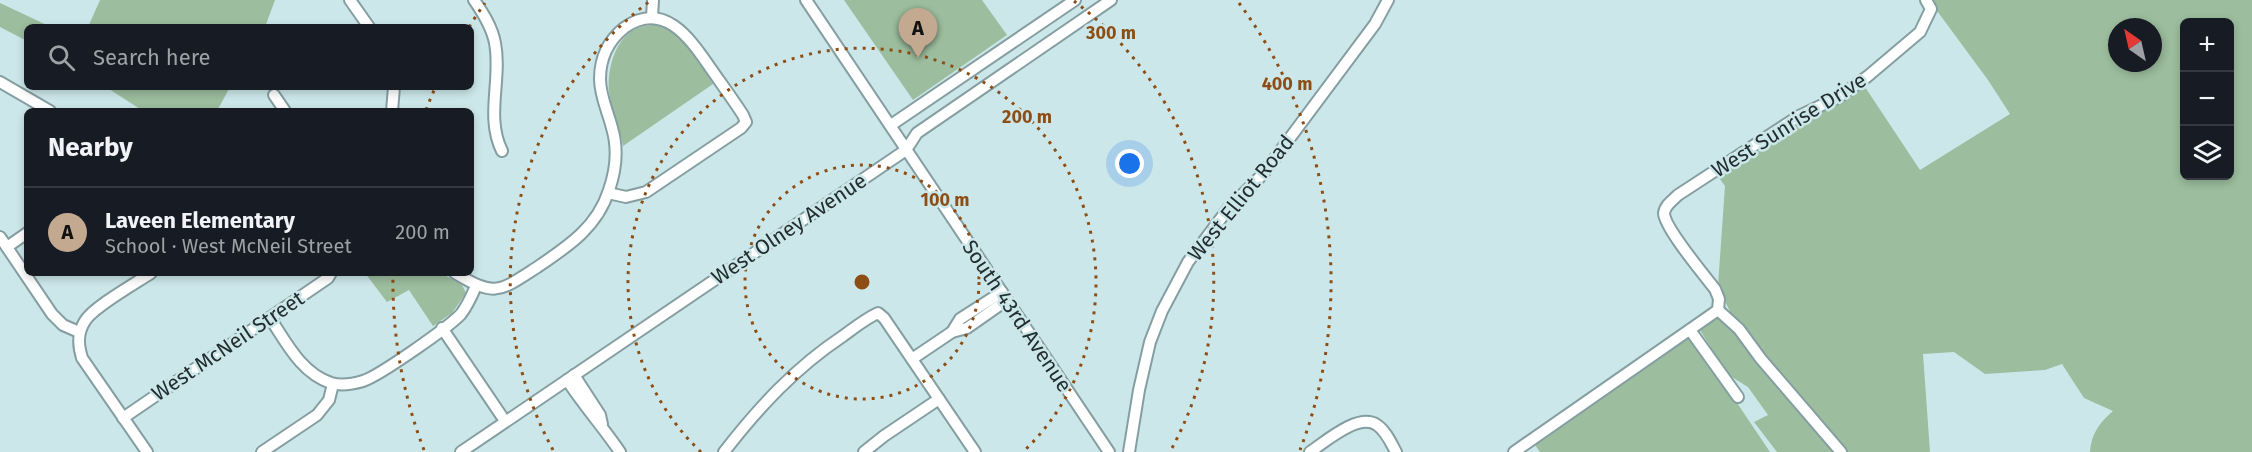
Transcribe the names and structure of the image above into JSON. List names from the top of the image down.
{
  "streets": {
    "street": [
      "West Sunrise Drive",
      "West Elliot Road",
      "West Olney Avenue",
      "South 43rd Avenue",
      "West McNeil Street"
    ]
  },
  "crossings": [
    ["West Olney Avenue", "South 43rd Avenue"]
  ],
  "north": "top left",
  "page": {
    "pins": "A",
    "map_buttons": ["+", "−"],
    "search": "Search here",
    "heading": "Nearby",
    "list": [
      {
        "mark": "A",
        "name": "Laveen Elementary",
        "note": "School · West McNeil Street",
        "value": "200 m"
      }
    ]
  },
  "rings": [
    "300 m",
    "400 m",
    "200 m",
    "100 m"
  ]
}
